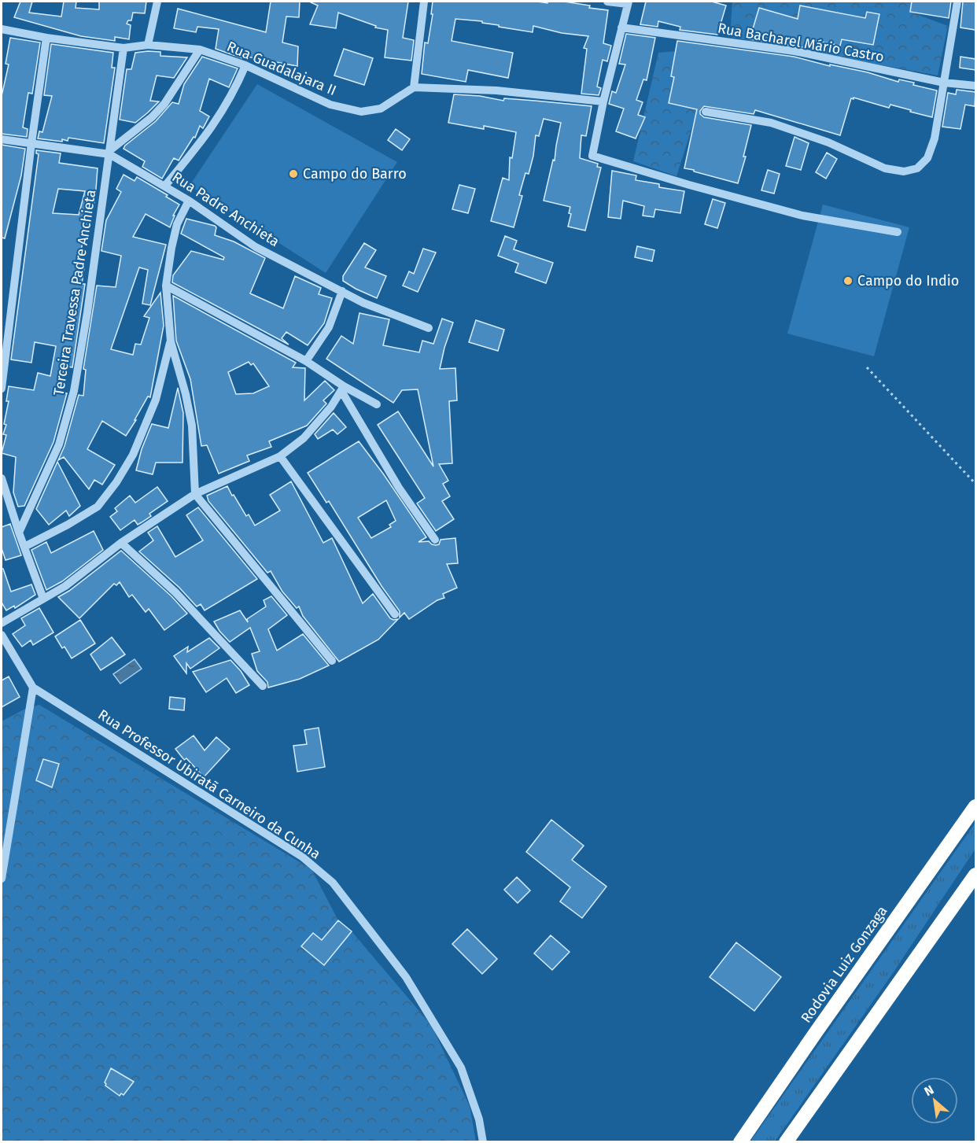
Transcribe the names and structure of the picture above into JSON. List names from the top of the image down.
{
  "streets": {
    "highway": ["Rodovia Luiz Gonzaga"],
    "street": [
      "Rua Bacharel Mário Castro",
      "Rua Guadalajara II",
      "Rua Padre Anchieta",
      "Terceira Travessa Padre Anchieta",
      "Rua Professor Ubiratã Carneiro da Cunha"
    ]
  },
  "crossings": [
    ["Rua Guadalajara II", "Terceira Travessa Padre Anchieta"],
    ["Rua Padre Anchieta", "Terceira Travessa Padre Anchieta"]
  ],
  "places": ["Campo do Barro", "Campo do Indio"],
  "north": "top left"
}
